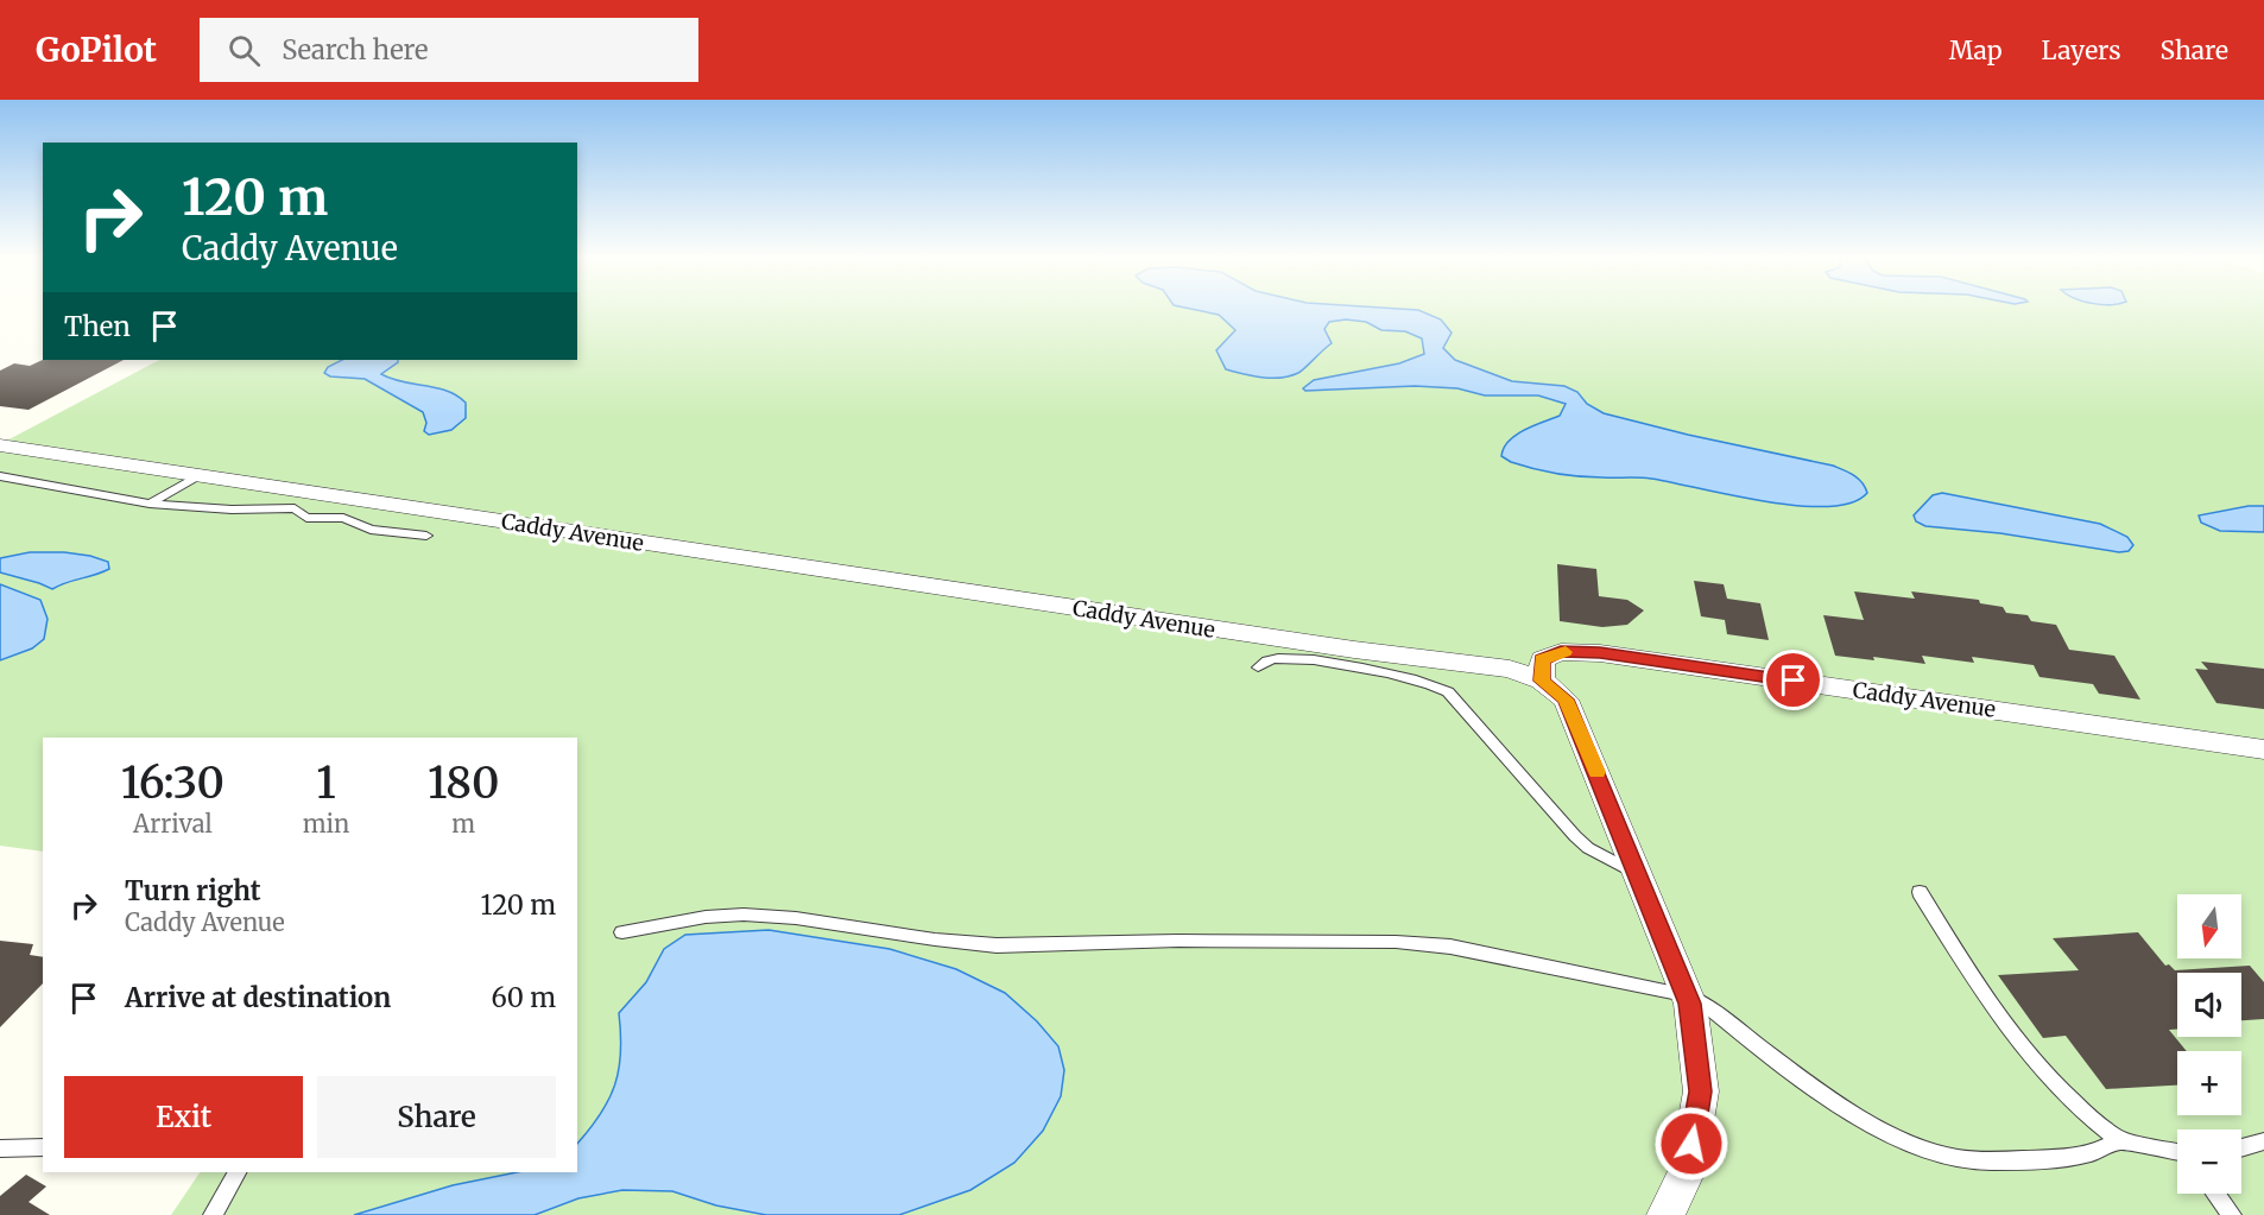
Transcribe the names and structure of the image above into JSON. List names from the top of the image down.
{
  "streets": {
    "street": ["Caddy Avenue"]
  },
  "north": "bottom",
  "page": {
    "header": "GoPilot",
    "search": "Search here",
    "nav": ["Map", "Layers", "Share"],
    "turn": ["120 m", "Caddy Avenue"],
    "then": "Then",
    "eta": [
      "16:30",
      "Arrival",
      "1",
      "min",
      "180",
      "m"
    ],
    "list": [
      {
        "name": "Turn right",
        "note": "Caddy Avenue",
        "value": "120 m"
      },
      {
        "name": "Arrive at destination",
        "value": "60 m"
      }
    ],
    "map_buttons": ["+", "−"],
    "buttons": ["Exit", "Share"]
  }
}
